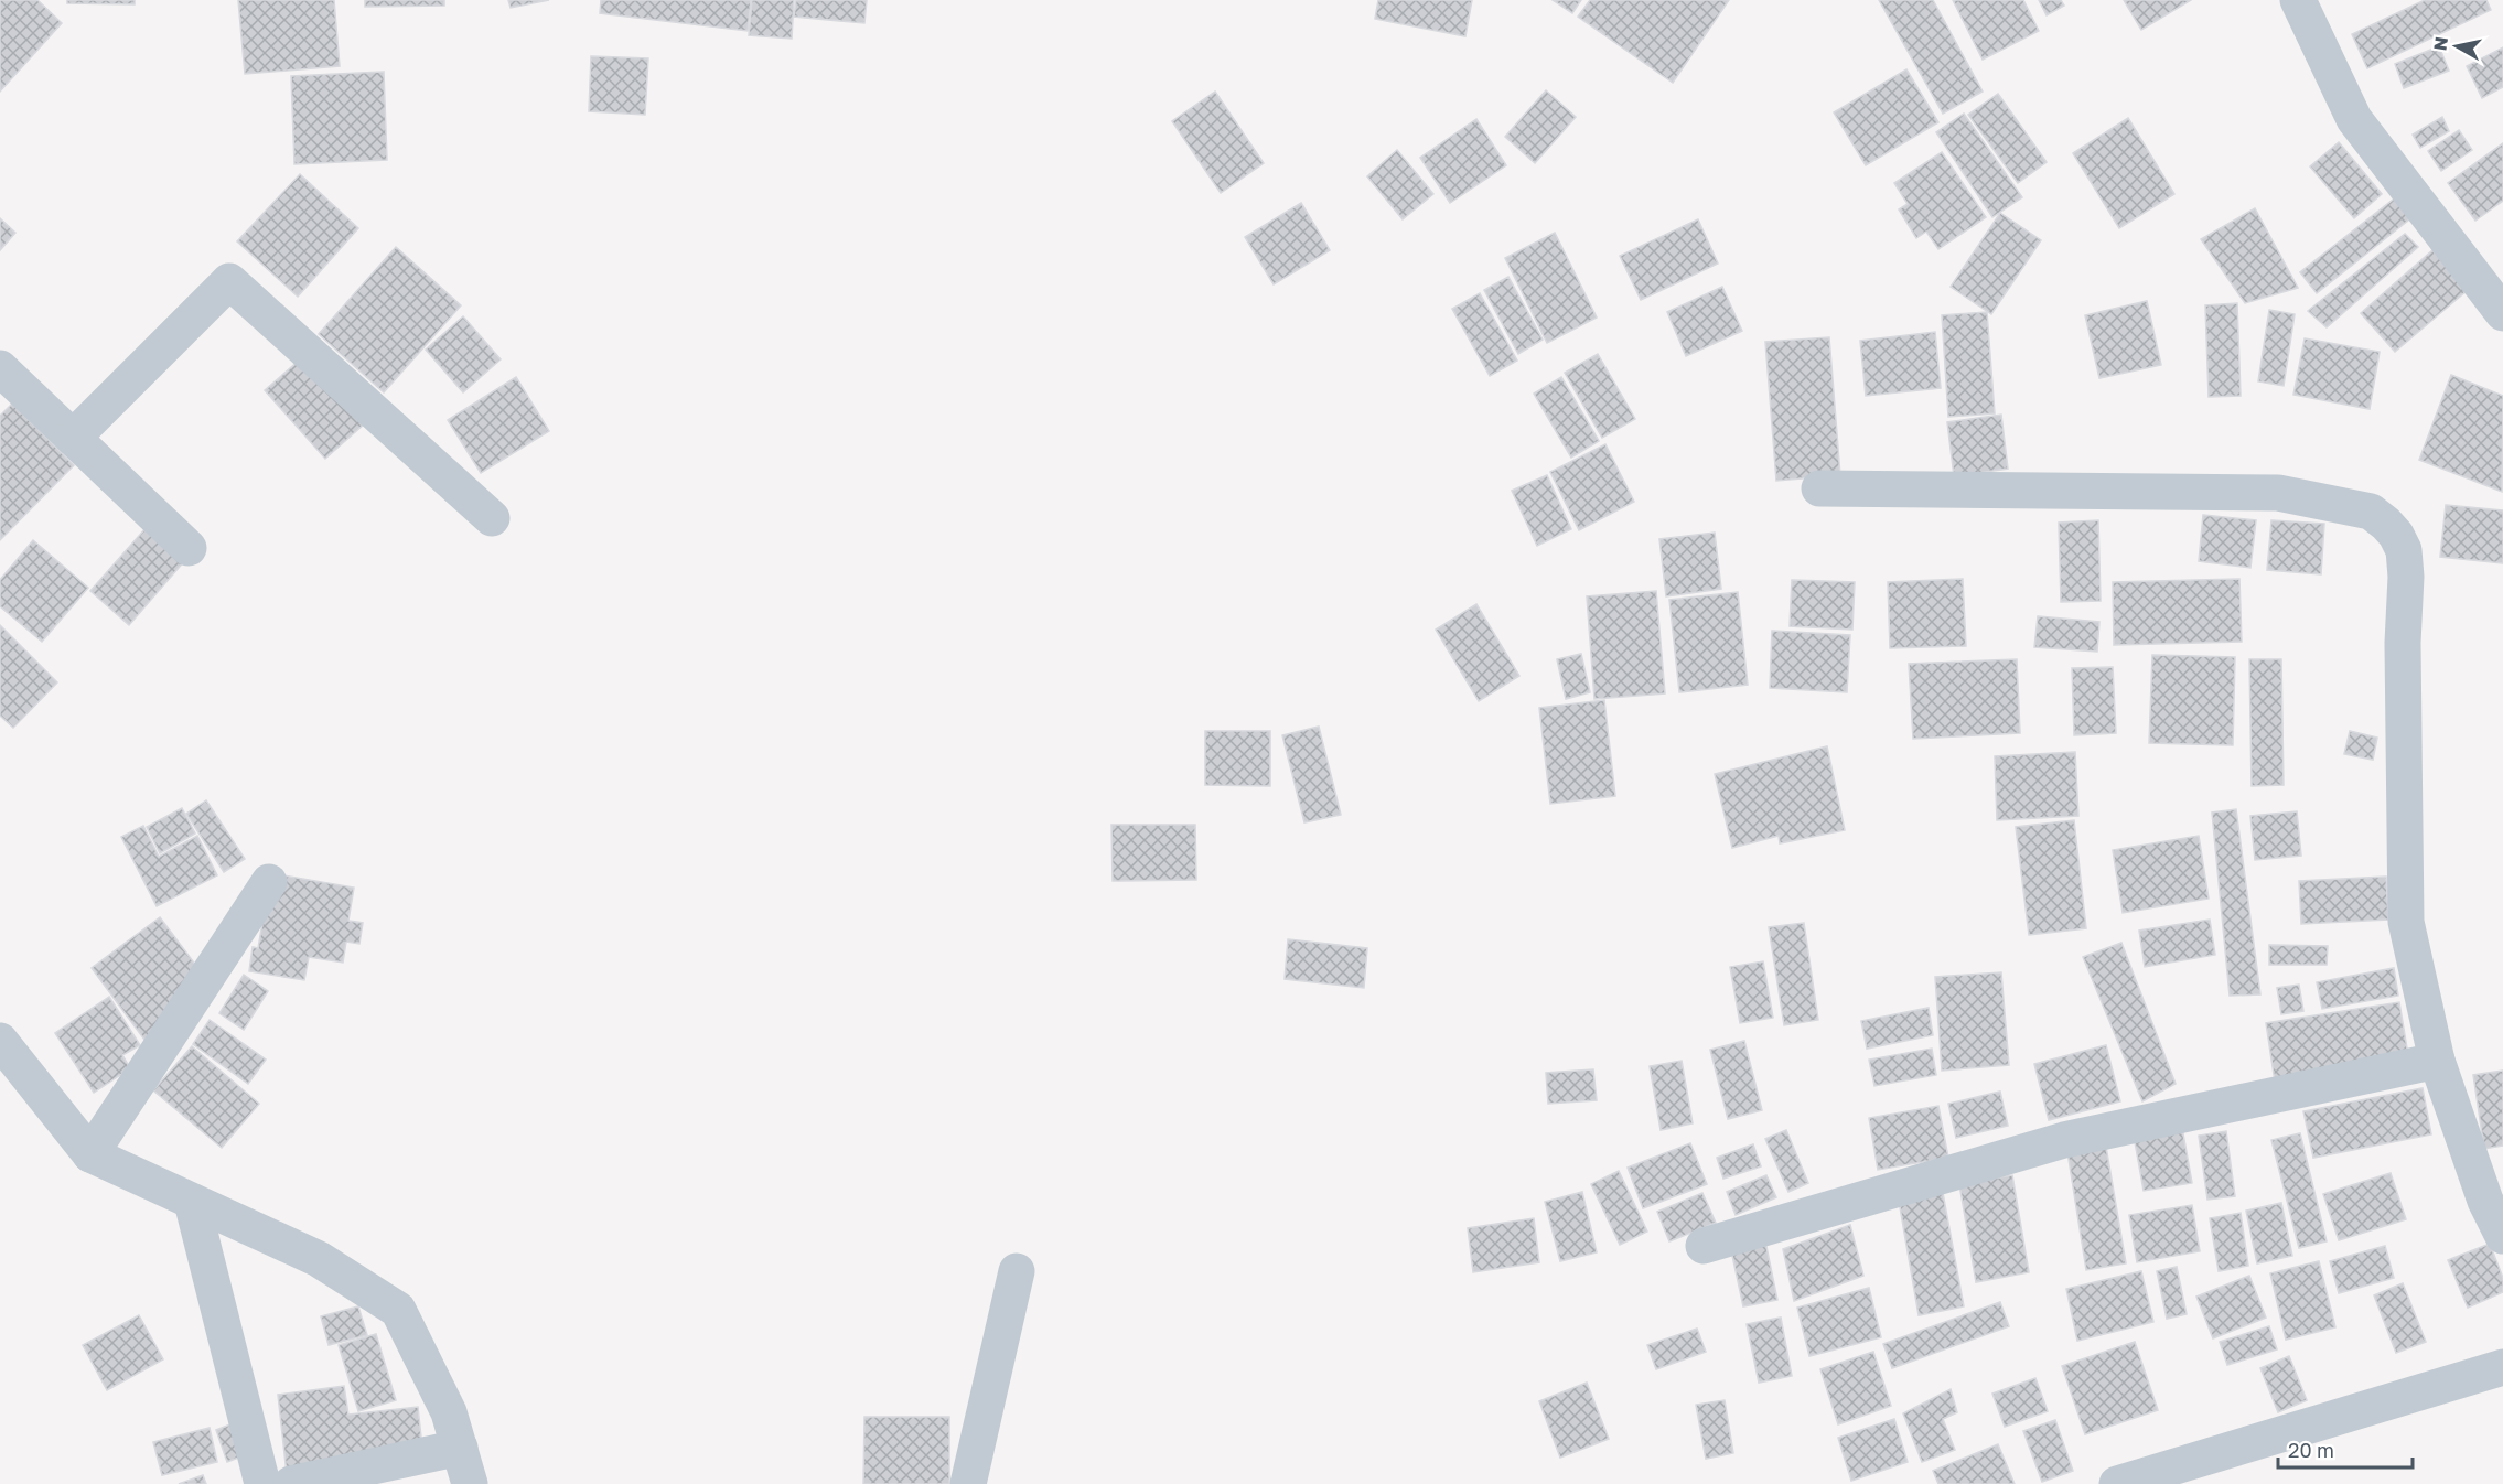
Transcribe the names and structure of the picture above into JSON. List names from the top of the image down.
{
  "scale_bar": "20 m",
  "north": "left"
}
